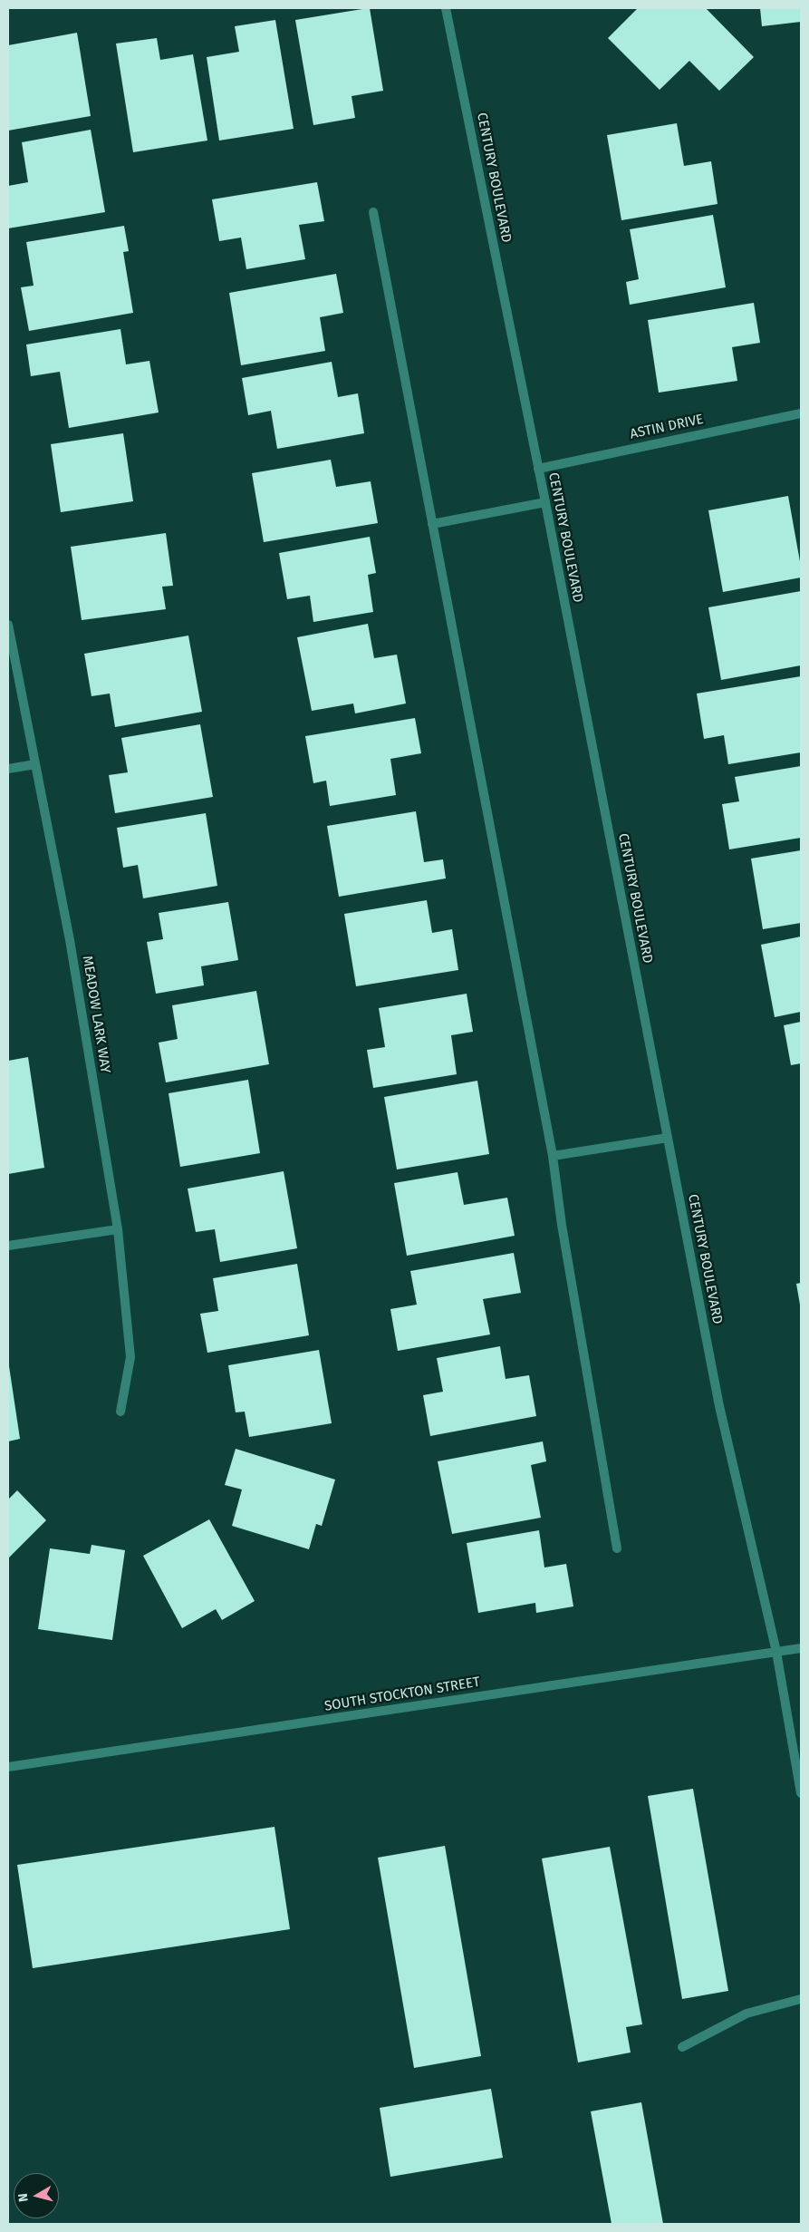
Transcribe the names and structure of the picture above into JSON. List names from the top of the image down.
{
  "streets": {
    "street": [
      "CENTURY BOULEVARD",
      "ASTIN DRIVE",
      "MEADOW LARK WAY",
      "SOUTH STOCKTON STREET"
    ]
  },
  "crossings": [
    ["CENTURY BOULEVARD", "ASTIN DRIVE"],
    ["CENTURY BOULEVARD", "SOUTH STOCKTON STREET"]
  ],
  "north": "left"
}
